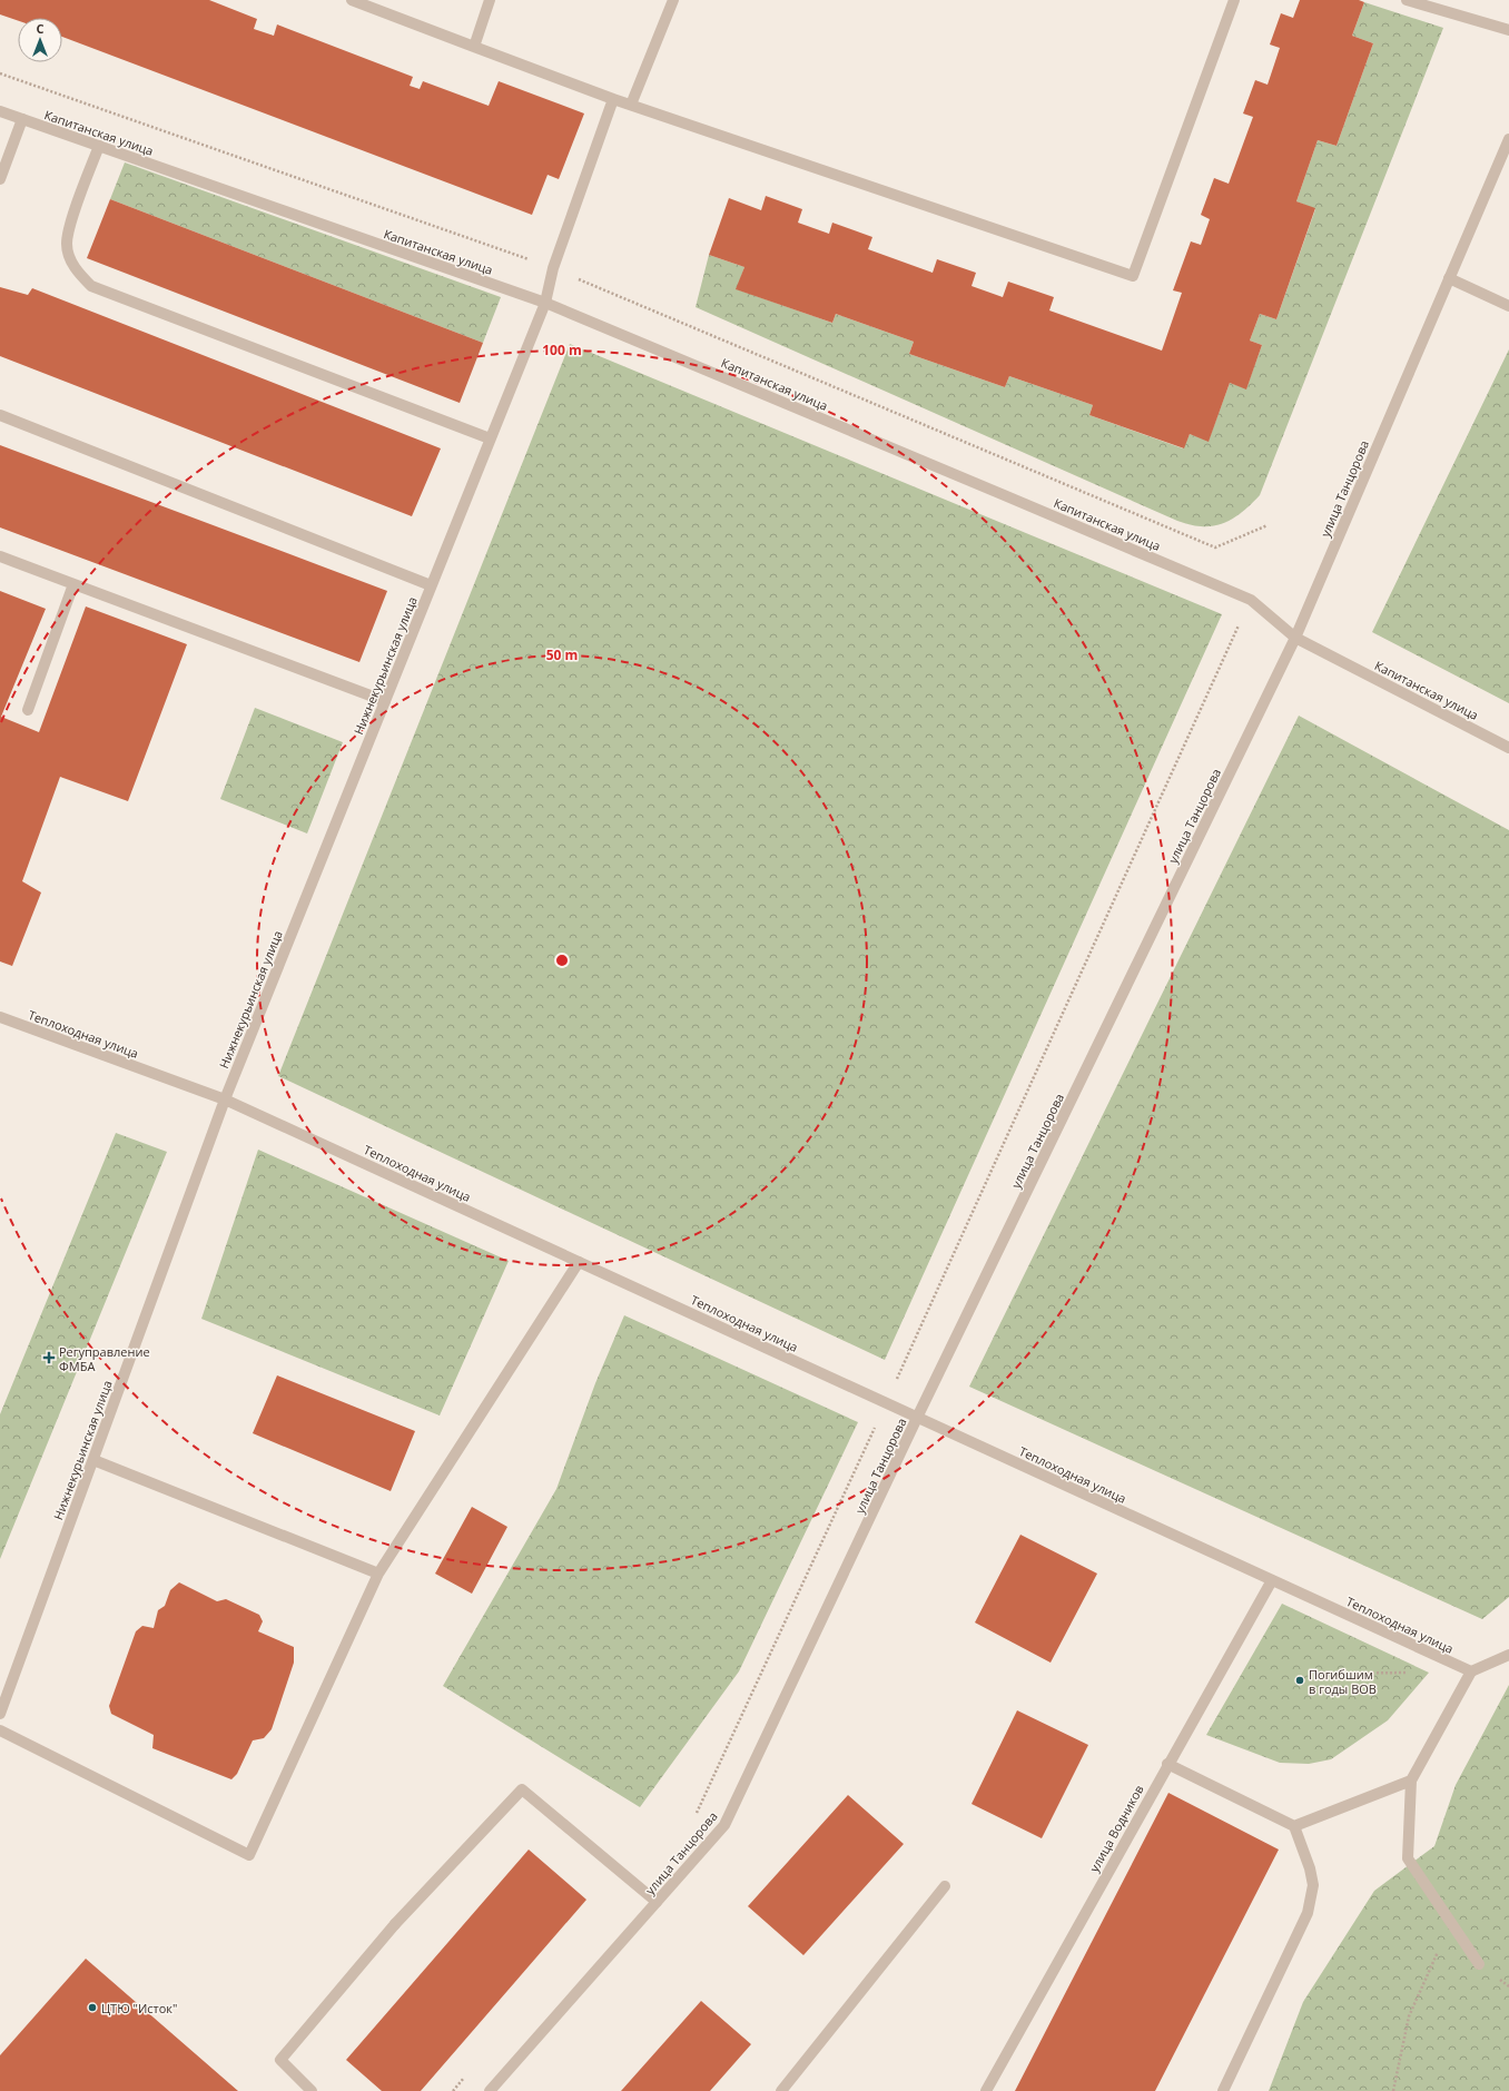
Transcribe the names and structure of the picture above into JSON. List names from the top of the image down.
{
  "streets": {
    "street": [
      "Капитанская улица",
      "улица Танцорова",
      "Нижнекурьинская улица",
      "Теплоходная улица",
      "улица Водников"
    ]
  },
  "crossings": [
    ["Капитанская улица", "улица Танцорова"],
    ["Капитанская улица", "Нижнекурьинская улица"],
    ["улица Танцорова", "Теплоходная улица"],
    ["Нижнекурьинская улица", "Теплоходная улица"],
    ["Теплоходная улица", "улица Водников"]
  ],
  "places": {
    "health": ["Регуправление ФМБА"],
    "other": ["Погибшим в годы ВОВ", "ЦТЮ \"Исток\""]
  },
  "north": "top",
  "rings": ["100 m", "50 m"]
}
